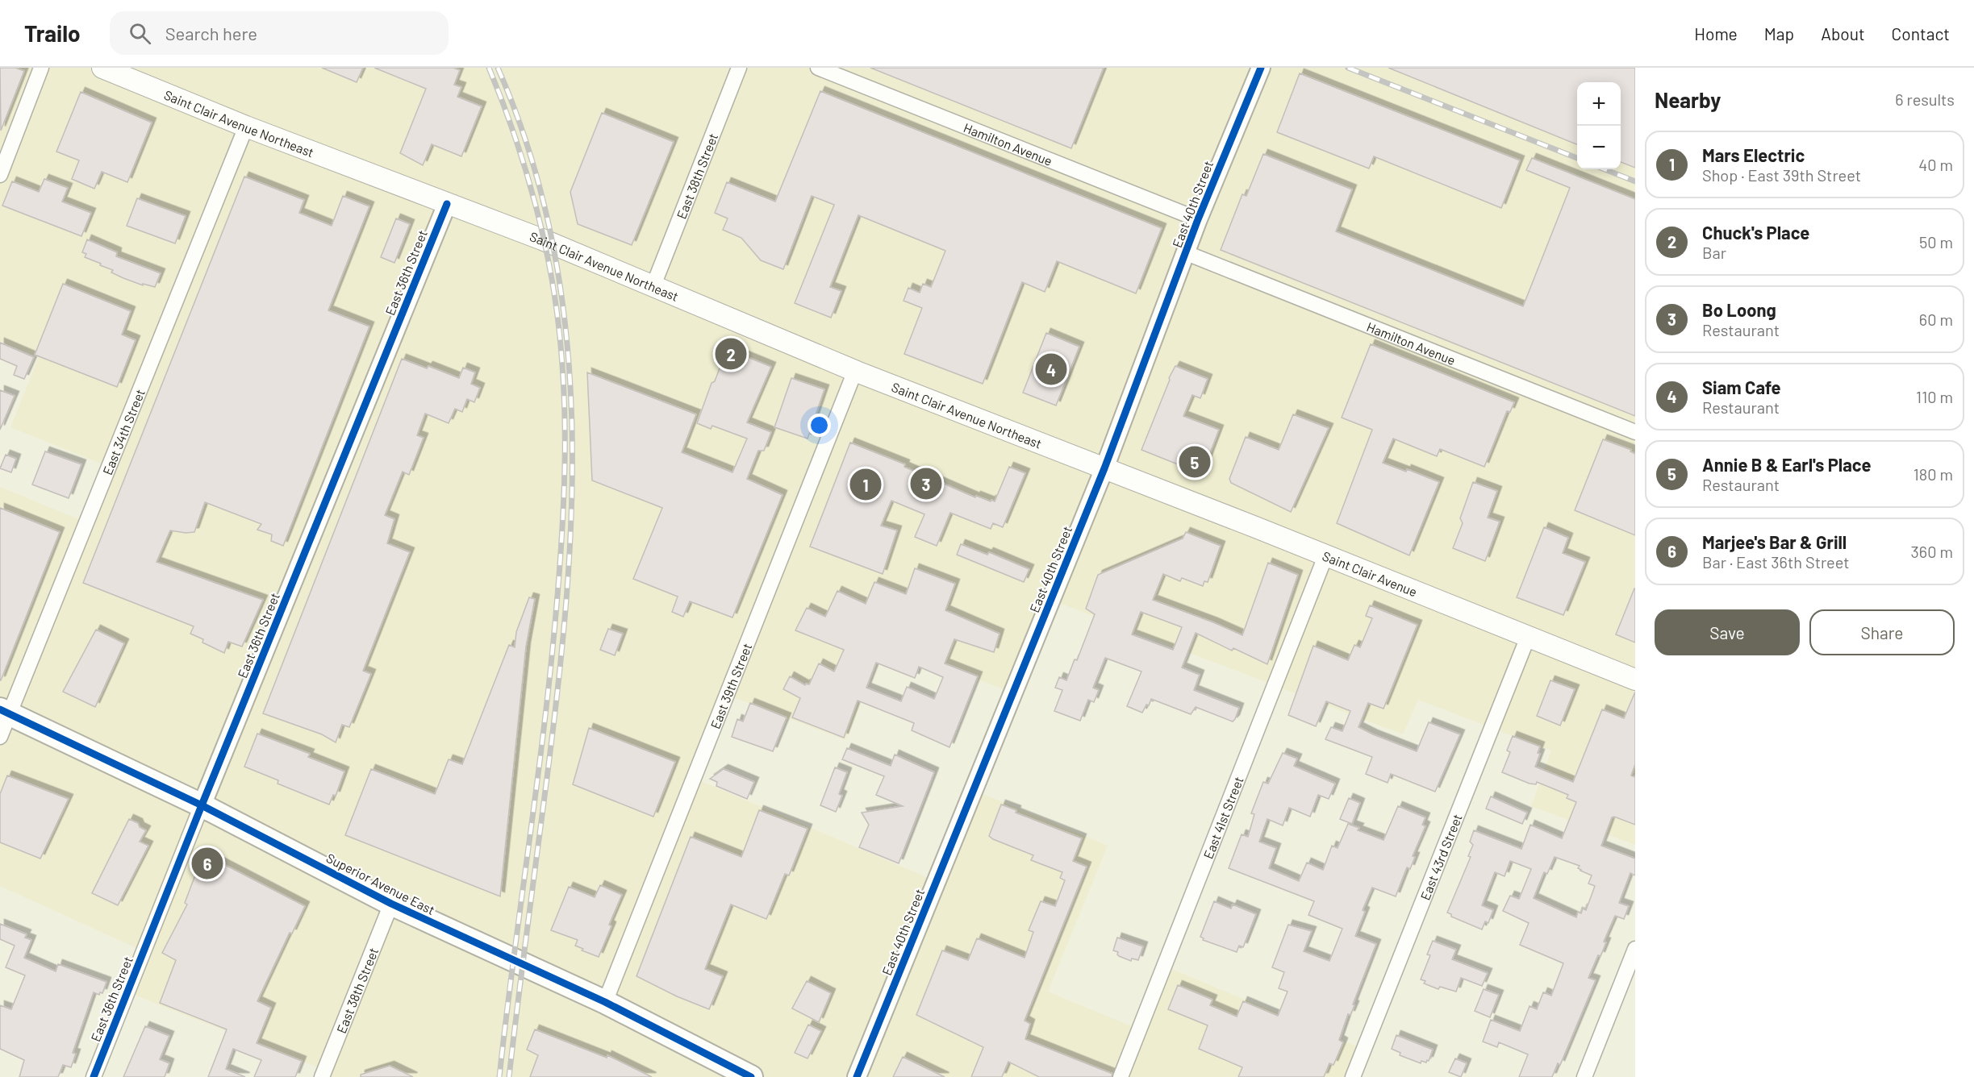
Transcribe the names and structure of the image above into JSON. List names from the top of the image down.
{
  "streets": {
    "main road": ["Saint Clair Avenue Northeast", "Saint Clair Avenue", "Superior Avenue East"],
    "street": [
      "Hamilton Avenue",
      "East 38th Street",
      "East 40th Street",
      "East 36th Street",
      "East 34th Street",
      "East 39th Street",
      "East 41st Street",
      "East 43rd Street"
    ]
  },
  "crossings": [
    ["Saint Clair Avenue Northeast", "East 38th Street"],
    ["Saint Clair Avenue Northeast", "East 40th Street"],
    ["Saint Clair Avenue Northeast", "East 36th Street"],
    ["Saint Clair Avenue Northeast", "East 34th Street"],
    ["Saint Clair Avenue Northeast", "Saint Clair Avenue"],
    ["Saint Clair Avenue Northeast", "East 39th Street"],
    ["Hamilton Avenue", "East 40th Street"],
    ["East 38th Street", "Superior Avenue East"],
    ["East 40th Street", "Saint Clair Avenue"],
    ["East 36th Street", "Superior Avenue East"],
    ["East 34th Street", "Superior Avenue East"],
    ["Saint Clair Avenue", "East 41st Street"],
    ["Saint Clair Avenue", "East 43rd Street"],
    ["East 39th Street", "Superior Avenue East"]
  ],
  "page": {
    "header": "Trailo",
    "search": "Search here",
    "nav": [
      "Home",
      "Map",
      "About",
      "Contact"
    ],
    "heading": ["Nearby", "6 results"],
    "map_buttons": ["+", "−"],
    "list": [
      {
        "mark": "1",
        "name": "Mars Electric",
        "note": "Shop · East 39th Street",
        "value": "40 m"
      },
      {
        "mark": "2",
        "name": "Chuck's Place",
        "note": "Bar",
        "value": "50 m"
      },
      {
        "mark": "3",
        "name": "Bo Loong",
        "note": "Restaurant",
        "value": "60 m"
      },
      {
        "mark": "4",
        "name": "Siam Cafe",
        "note": "Restaurant",
        "value": "110 m"
      },
      {
        "mark": "5",
        "name": "Annie B & Earl's Place",
        "note": "Restaurant",
        "value": "180 m"
      },
      {
        "mark": "6",
        "name": "Marjee's Bar & Grill",
        "note": "Bar · East 36th Street",
        "value": "360 m"
      }
    ],
    "pins": [
      "2",
      "4",
      "5",
      "3",
      "1",
      "6"
    ],
    "buttons": ["Save", "Share"]
  }
}
